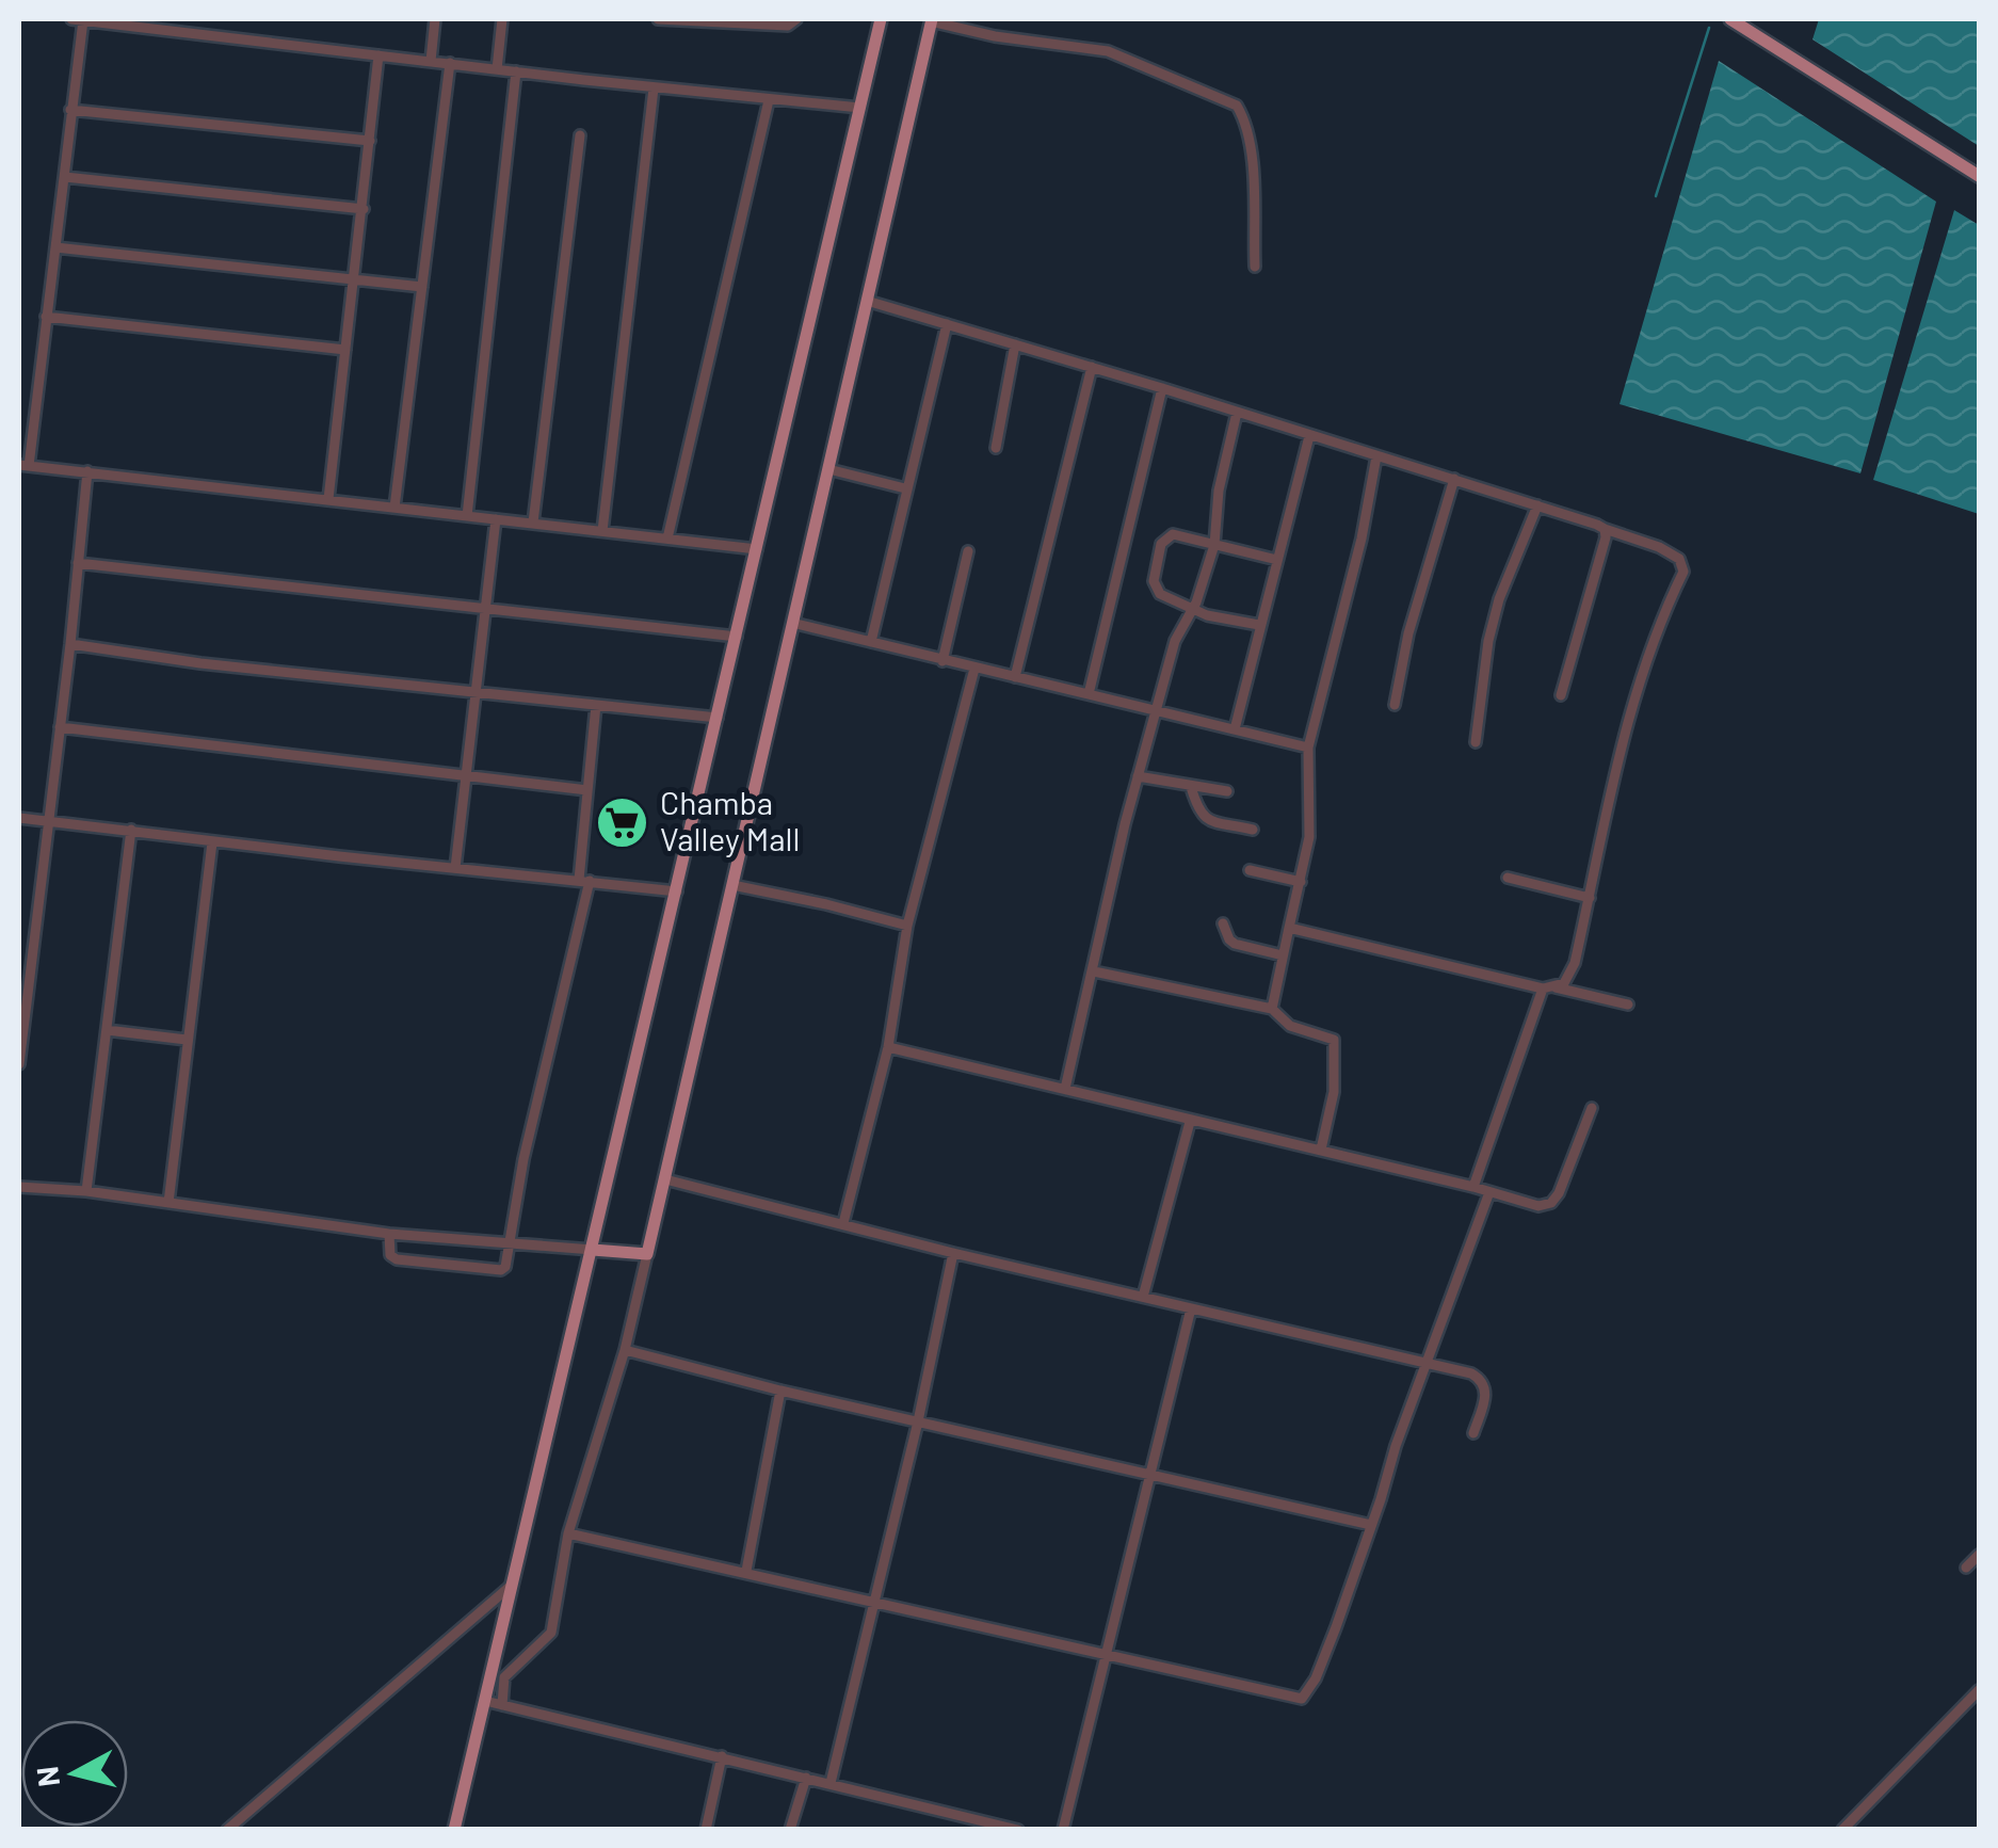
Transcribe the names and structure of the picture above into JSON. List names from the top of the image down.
{
  "places": {
    "supermarket": ["Chamba Valley Mall"]
  },
  "north": "left"
}
